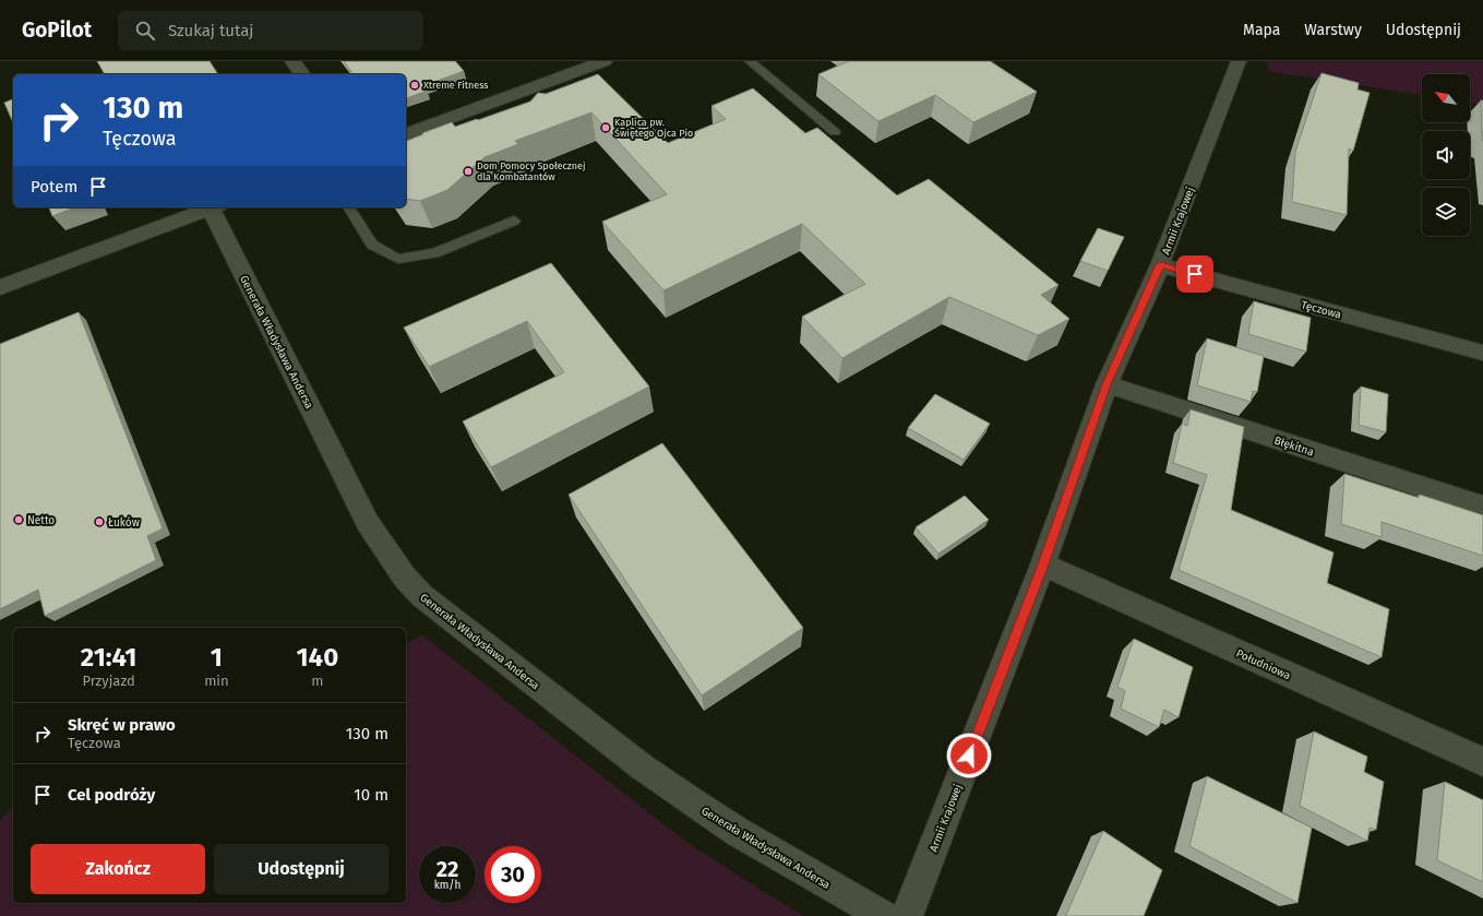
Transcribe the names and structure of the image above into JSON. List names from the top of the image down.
{
  "streets": {
    "street": [
      "Armii Krajowej",
      "Tęczowa",
      "Generała Władysława Andersa",
      "Błękitna",
      "Południowa"
    ]
  },
  "crossings": [
    ["Armii Krajowej", "Tęczowa"],
    ["Armii Krajowej", "Błękitna"],
    ["Armii Krajowej", "Południowa"]
  ],
  "places": [
    "Xtreme Fitness",
    "Kaplica pw. Świętego Ojca Pio",
    "Dom Pomocy Społecznej dla Kombatantów",
    "Netto",
    "Łuków"
  ],
  "north": "top left",
  "page": {
    "header": "GoPilot",
    "search": "Szukaj tutaj",
    "nav": ["Mapa", "Warstwy", "Udostępnij"],
    "turn": ["130 m", "Tęczowa"],
    "then": "Potem",
    "eta": [
      "21:41",
      "Przyjazd",
      "1",
      "min",
      "140",
      "m"
    ],
    "list": [
      {
        "name": "Skręć w prawo",
        "note": "Tęczowa",
        "value": "130 m"
      },
      {
        "name": "Cel podróży",
        "value": "10 m"
      }
    ],
    "buttons": ["Zakończ", "Udostępnij"],
    "speed": "22 km/h",
    "limit": "30"
  }
}
